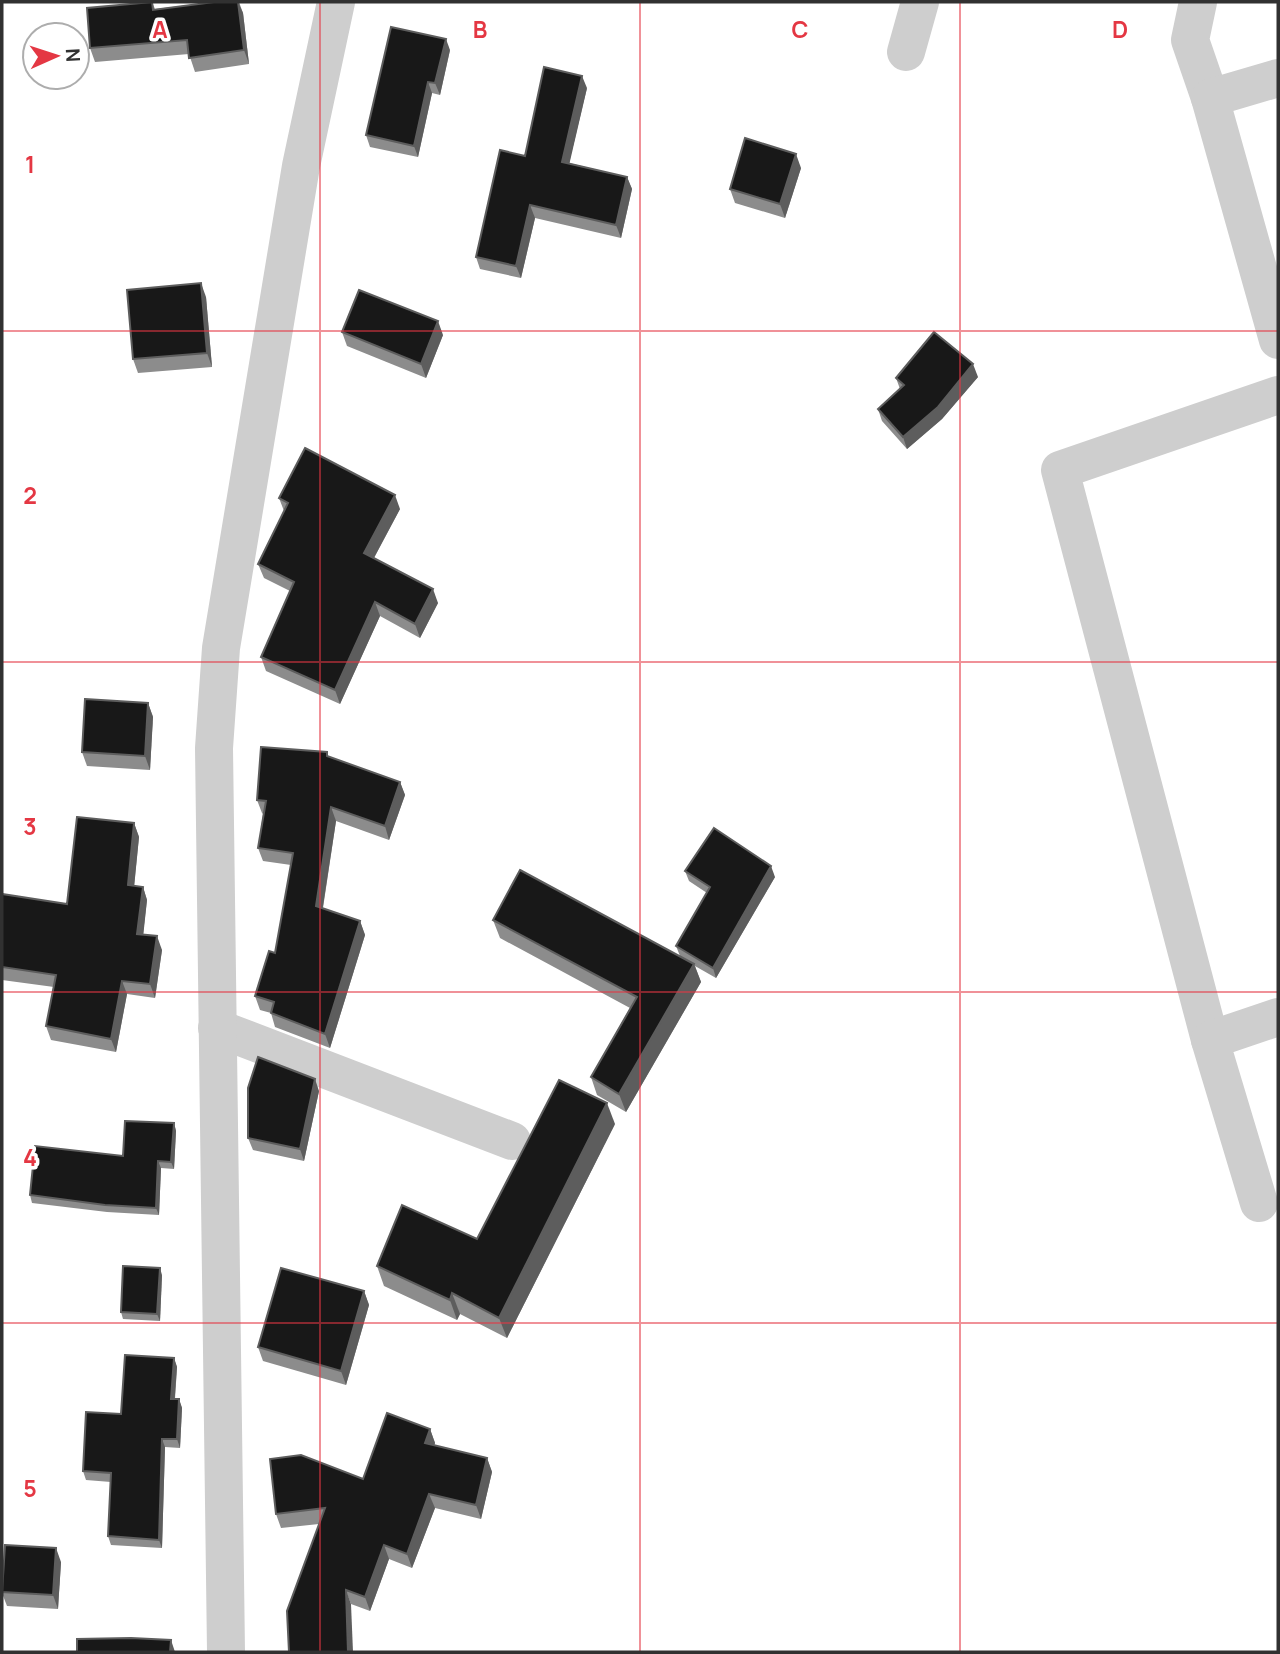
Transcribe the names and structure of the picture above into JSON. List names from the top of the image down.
{
  "north": "right",
  "grid": {
    "columns": [
      "A",
      "B",
      "C",
      "D"
    ],
    "rows": [
      "1",
      "2",
      "3",
      "4",
      "5"
    ]
  }
}
